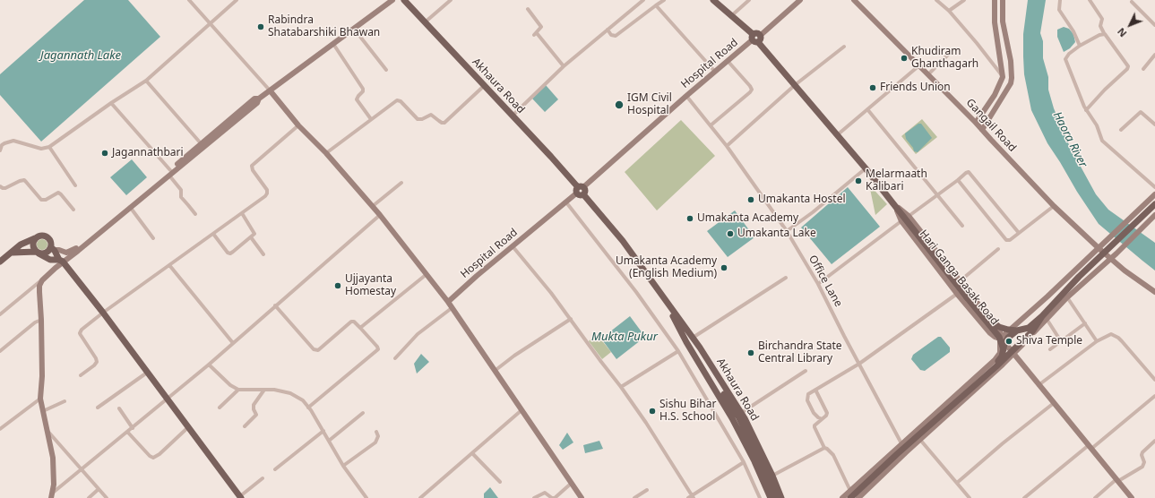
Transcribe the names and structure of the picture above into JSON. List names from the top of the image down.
{
  "streets": {
    "main road": ["Akhaura Road"],
    "street": [
      "Hospital Road",
      "Gangail Road",
      "Hari Ganga Basak Road",
      "Office Lane"
    ]
  },
  "crossings": [
    ["Hospital Road", "Akhaura Road"],
    ["Hospital Road", "Office Lane"]
  ],
  "water": ["Jagannath Lake", "Haora River", "Mukta Pukur"],
  "places": [
    "Rabindra Shatabarshiki Bhawan",
    "Khudiram Ghanthagarh",
    "Friends Union",
    "IGM Civil Hospital",
    "Jagannathbari",
    "Melarmaath Kalibari",
    "Umakanta Hostel",
    "Umakanta Academy",
    "Umakanta Lake",
    "Umakanta Academy (English Medium)",
    "Ujjayanta Homestay",
    "Shiva Temple",
    "Birchandra State Central Library",
    "Sishu Bihar H.S. School"
  ],
  "north": "bottom left"
}
